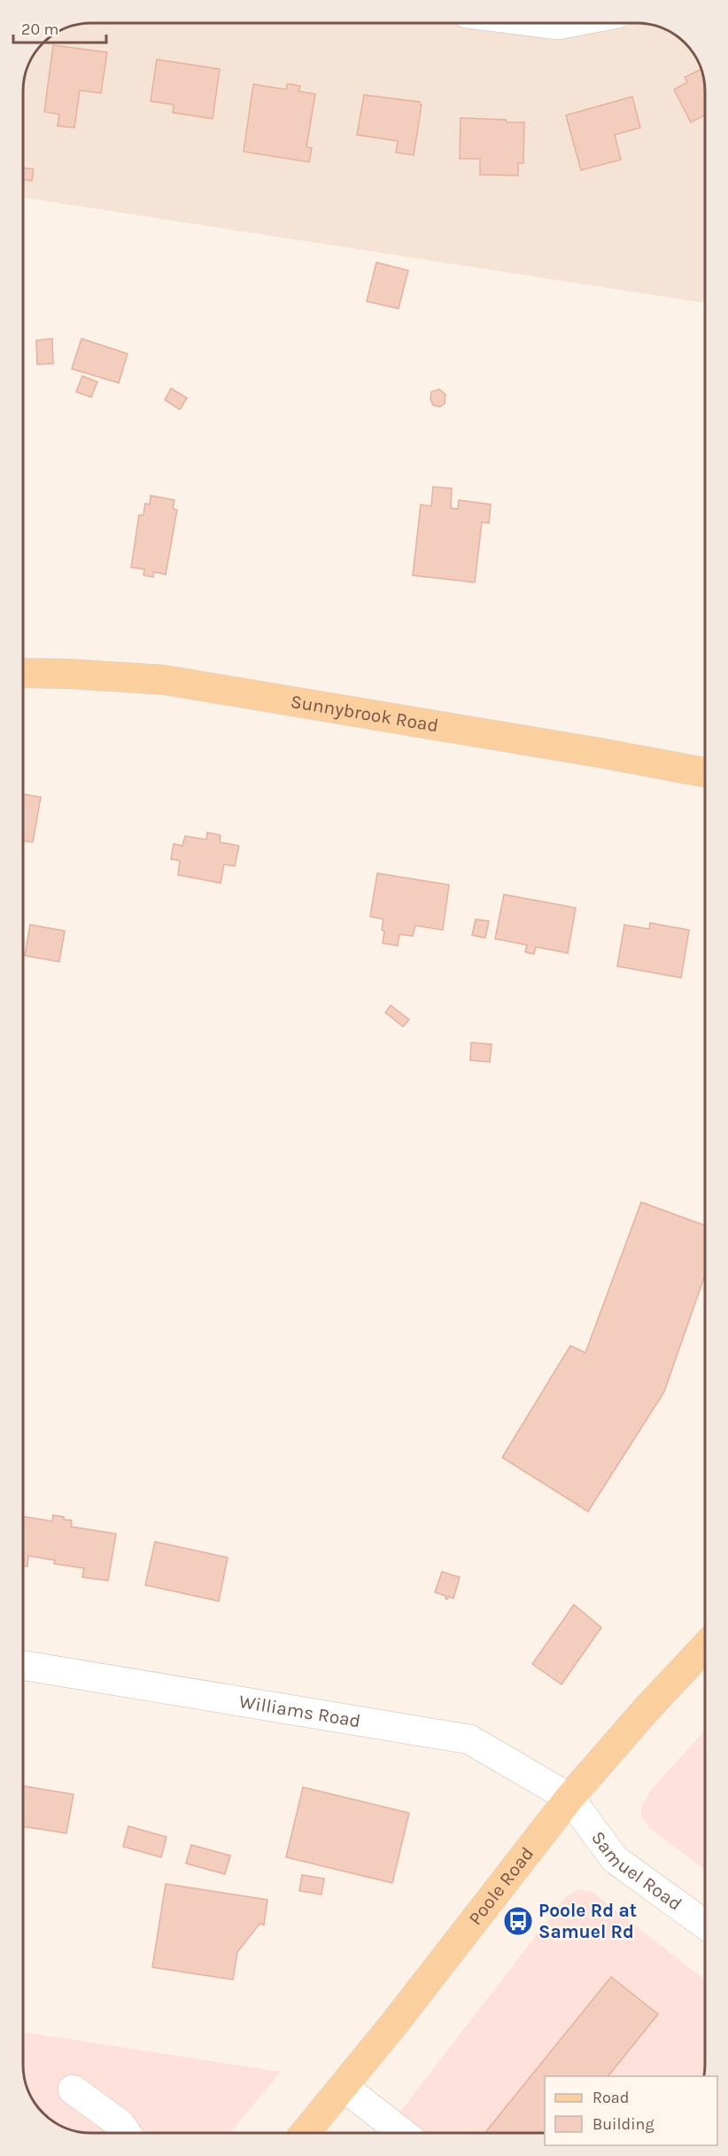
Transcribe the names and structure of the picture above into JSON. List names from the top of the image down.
{
  "streets": {
    "main road": ["Sunnybrook Road", "Poole Road"],
    "street": ["Williams Road", "Samuel Road"]
  },
  "crossings": [
    ["Williams Road", "Samuel Road"],
    ["Williams Road", "Poole Road"],
    ["Samuel Road", "Poole Road"]
  ],
  "places": {
    "bus stop": ["Poole Rd at Samuel Rd"]
  },
  "legend": ["Road", "Building"],
  "scale_bar": "20 m"
}
